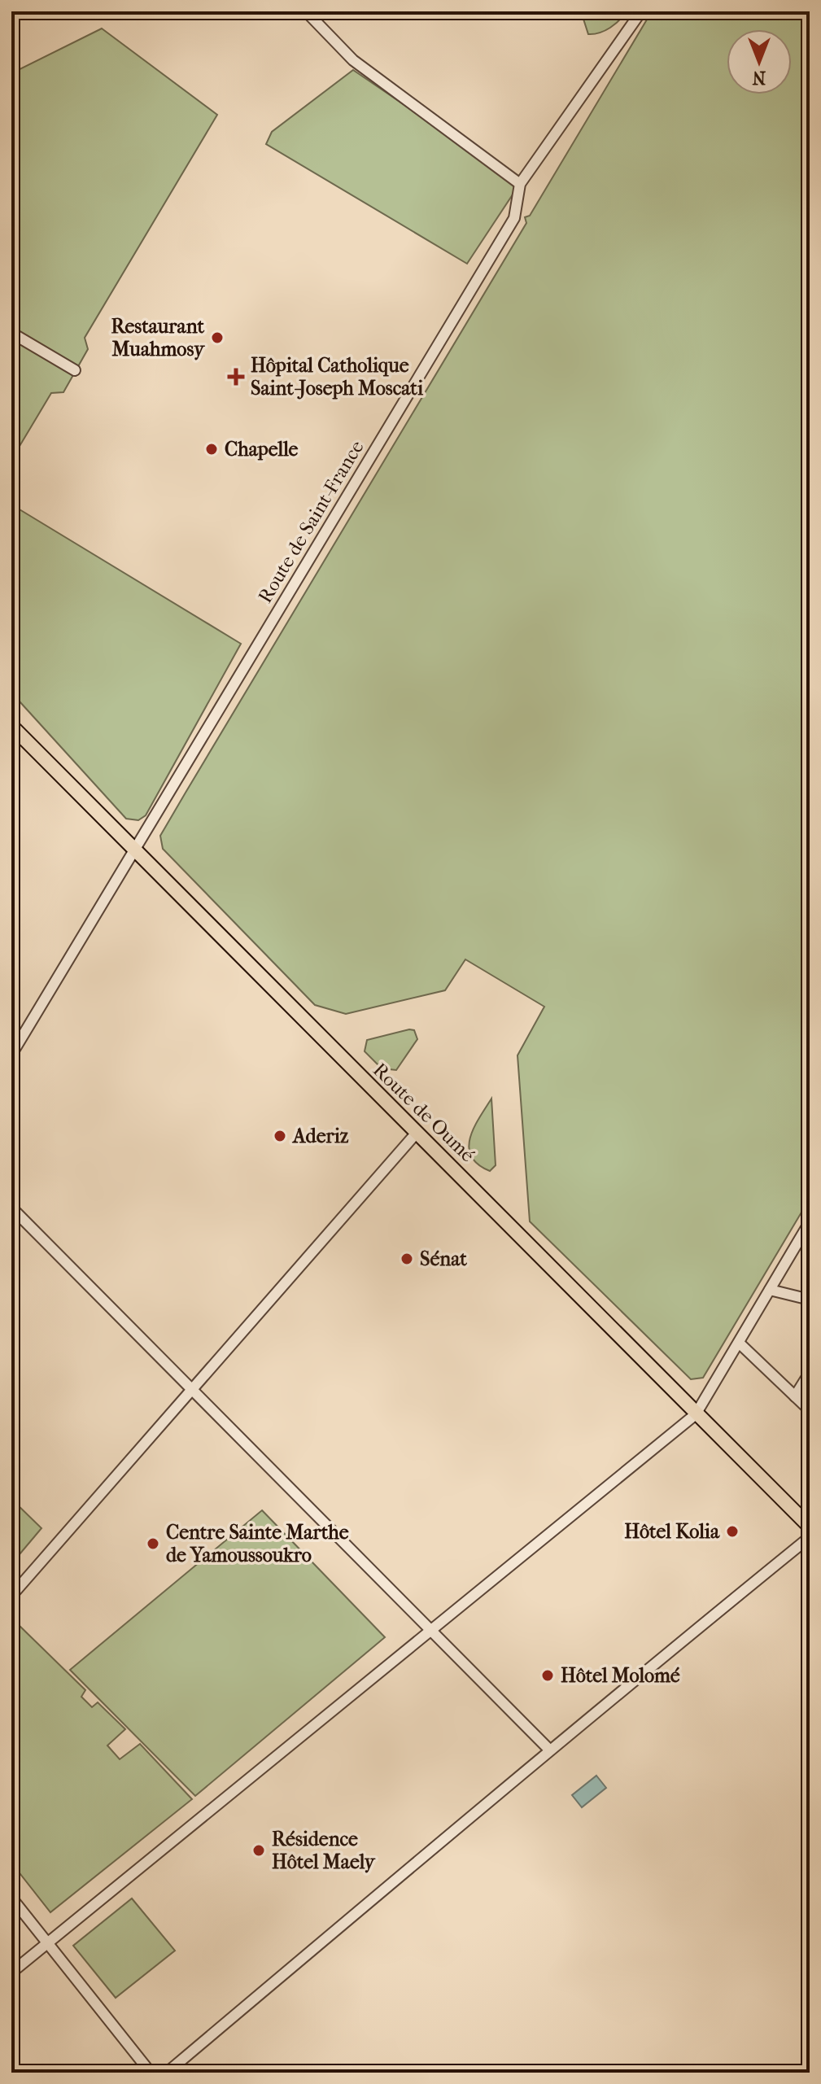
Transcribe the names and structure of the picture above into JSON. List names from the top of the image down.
{
  "streets": {
    "main road": ["Route de Oumé"],
    "street": ["Route de Saint-France"]
  },
  "crossings": [
    ["Route de Saint-France", "Route de Oumé"]
  ],
  "places": {
    "other": [
      "Restaurant Muahmosy",
      "Chapelle",
      "Aderiz",
      "Sénat",
      "Hôtel Kolia",
      "Centre Sainte Marthe de Yamoussoukro",
      "Hôtel Molomé",
      "Résidence Hôtel Maely"
    ],
    "health": ["Hôpital Catholique Saint-Joseph Moscati"]
  },
  "north": "bottom"
}
